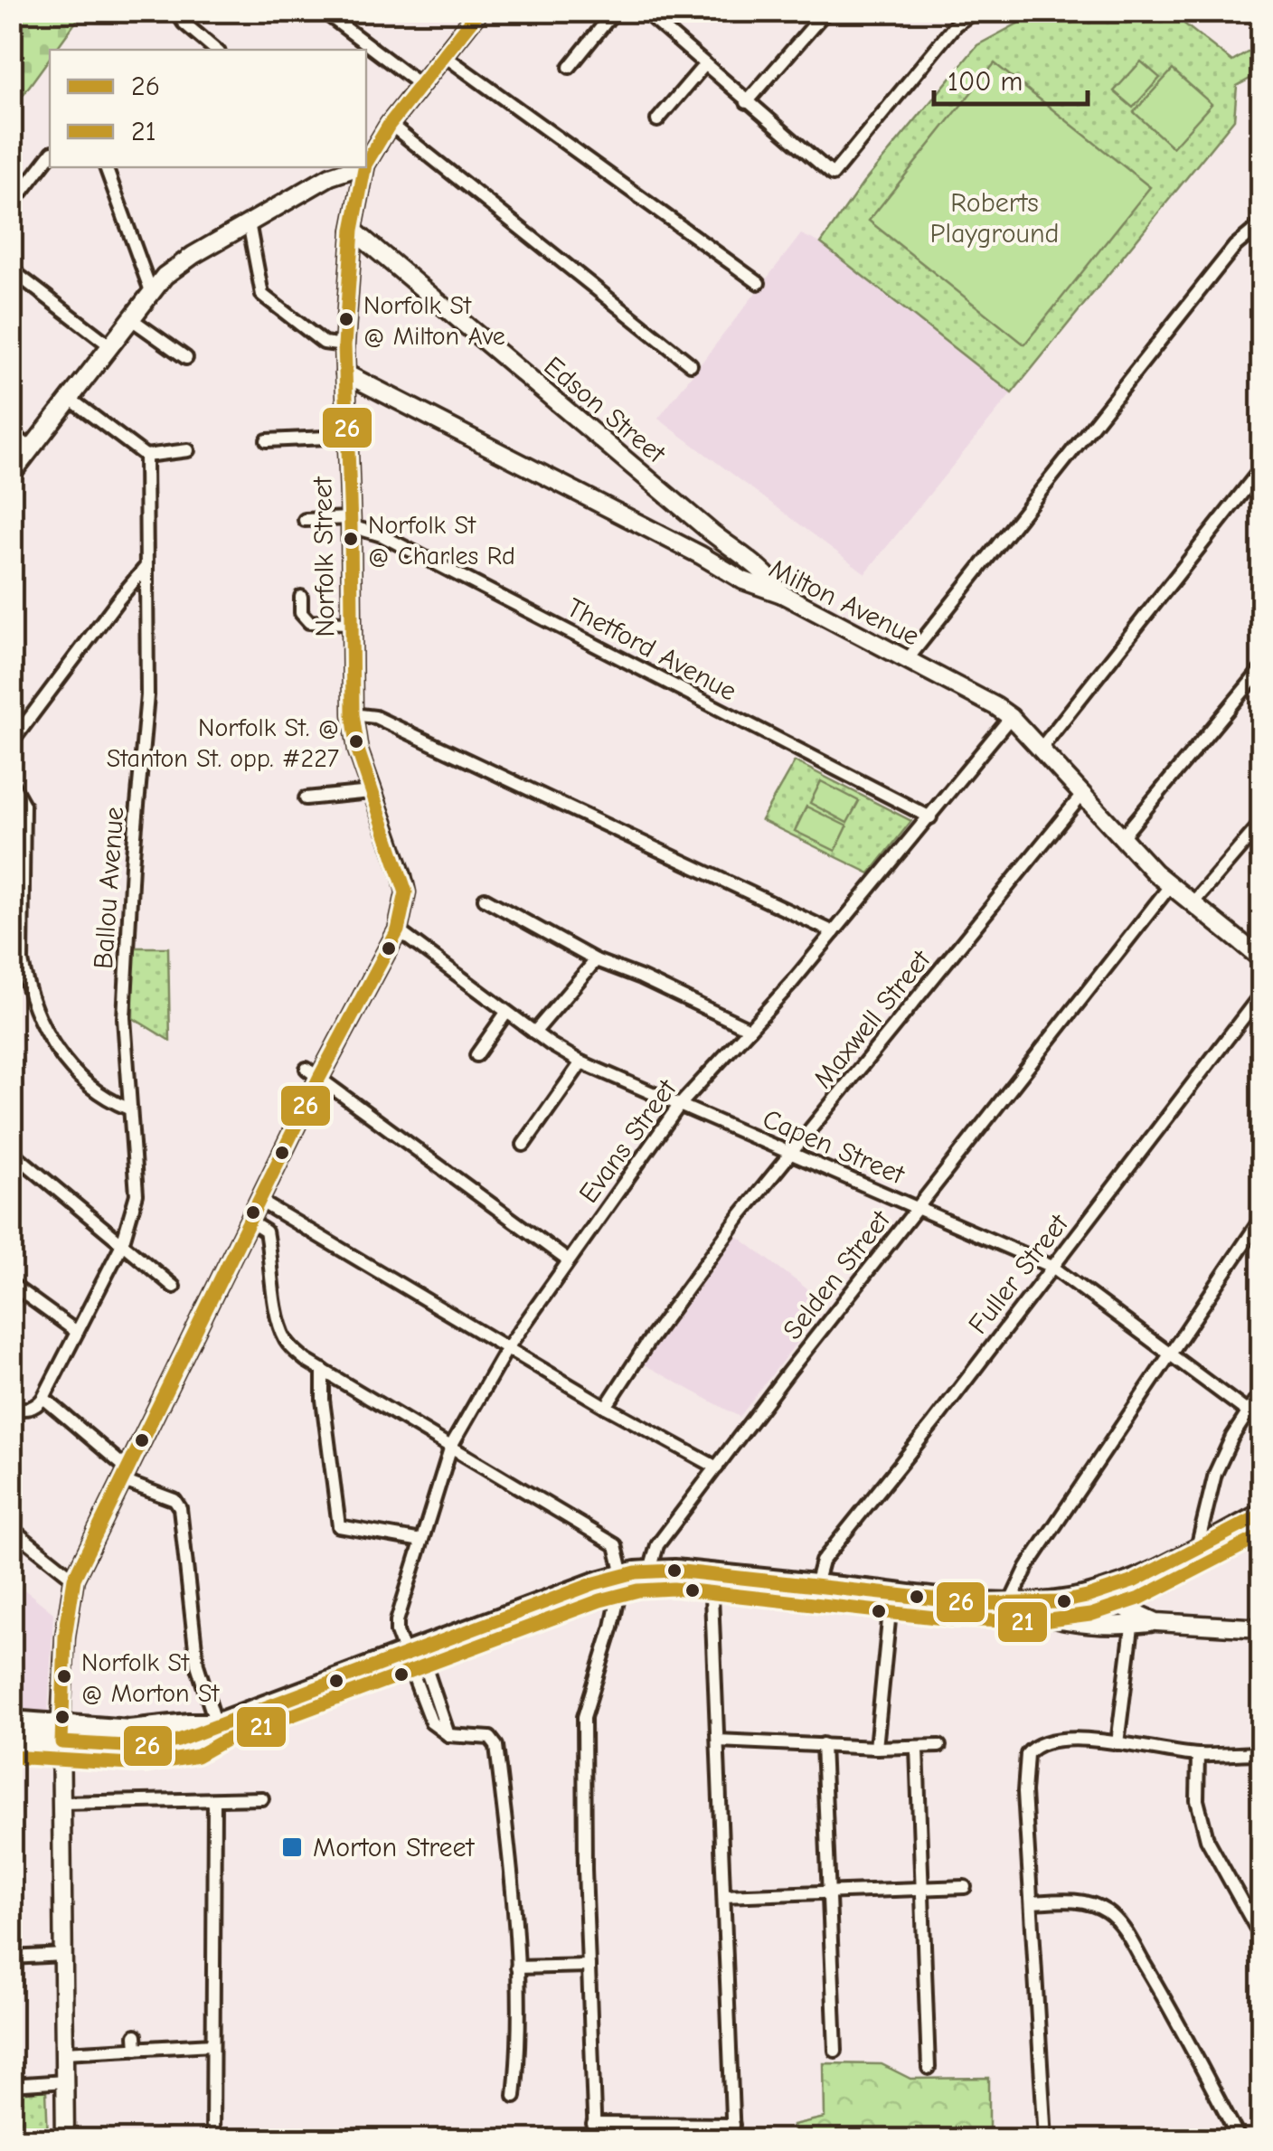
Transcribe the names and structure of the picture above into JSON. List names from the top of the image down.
{
  "streets": {
    "main road": ["Edson Street", "Norfolk Street", "Milton Avenue"],
    "street": [
      "Thetford Avenue",
      "Ballou Avenue",
      "Maxwell Street",
      "Evans Street",
      "Capen Street",
      "Fuller Street",
      "Selden Street"
    ]
  },
  "crossings": [
    ["Edson Street", "Norfolk Street"],
    ["Edson Street", "Milton Avenue"],
    ["Norfolk Street", "Milton Avenue"],
    ["Norfolk Street", "Thetford Avenue"],
    ["Norfolk Street", "Capen Street"],
    ["Milton Avenue", "Maxwell Street"],
    ["Milton Avenue", "Evans Street"],
    ["Milton Avenue", "Selden Street"],
    ["Thetford Avenue", "Evans Street"],
    ["Maxwell Street", "Capen Street"],
    ["Evans Street", "Capen Street"],
    ["Capen Street", "Fuller Street"],
    ["Capen Street", "Selden Street"]
  ],
  "parks": ["Roberts Playground"],
  "places": {
    "other": [
      "Norfolk St @ Milton Ave",
      "Norfolk St @ Charles Rd",
      "Norfolk St. @ Stanton St. opp. #227",
      "Norfolk St @ Morton St"
    ],
    "transit": ["Morton Street"]
  },
  "lines": ["transit line 26", "transit line 21"],
  "legend": ["26", "21"],
  "scale_bar": "100 m"
}
